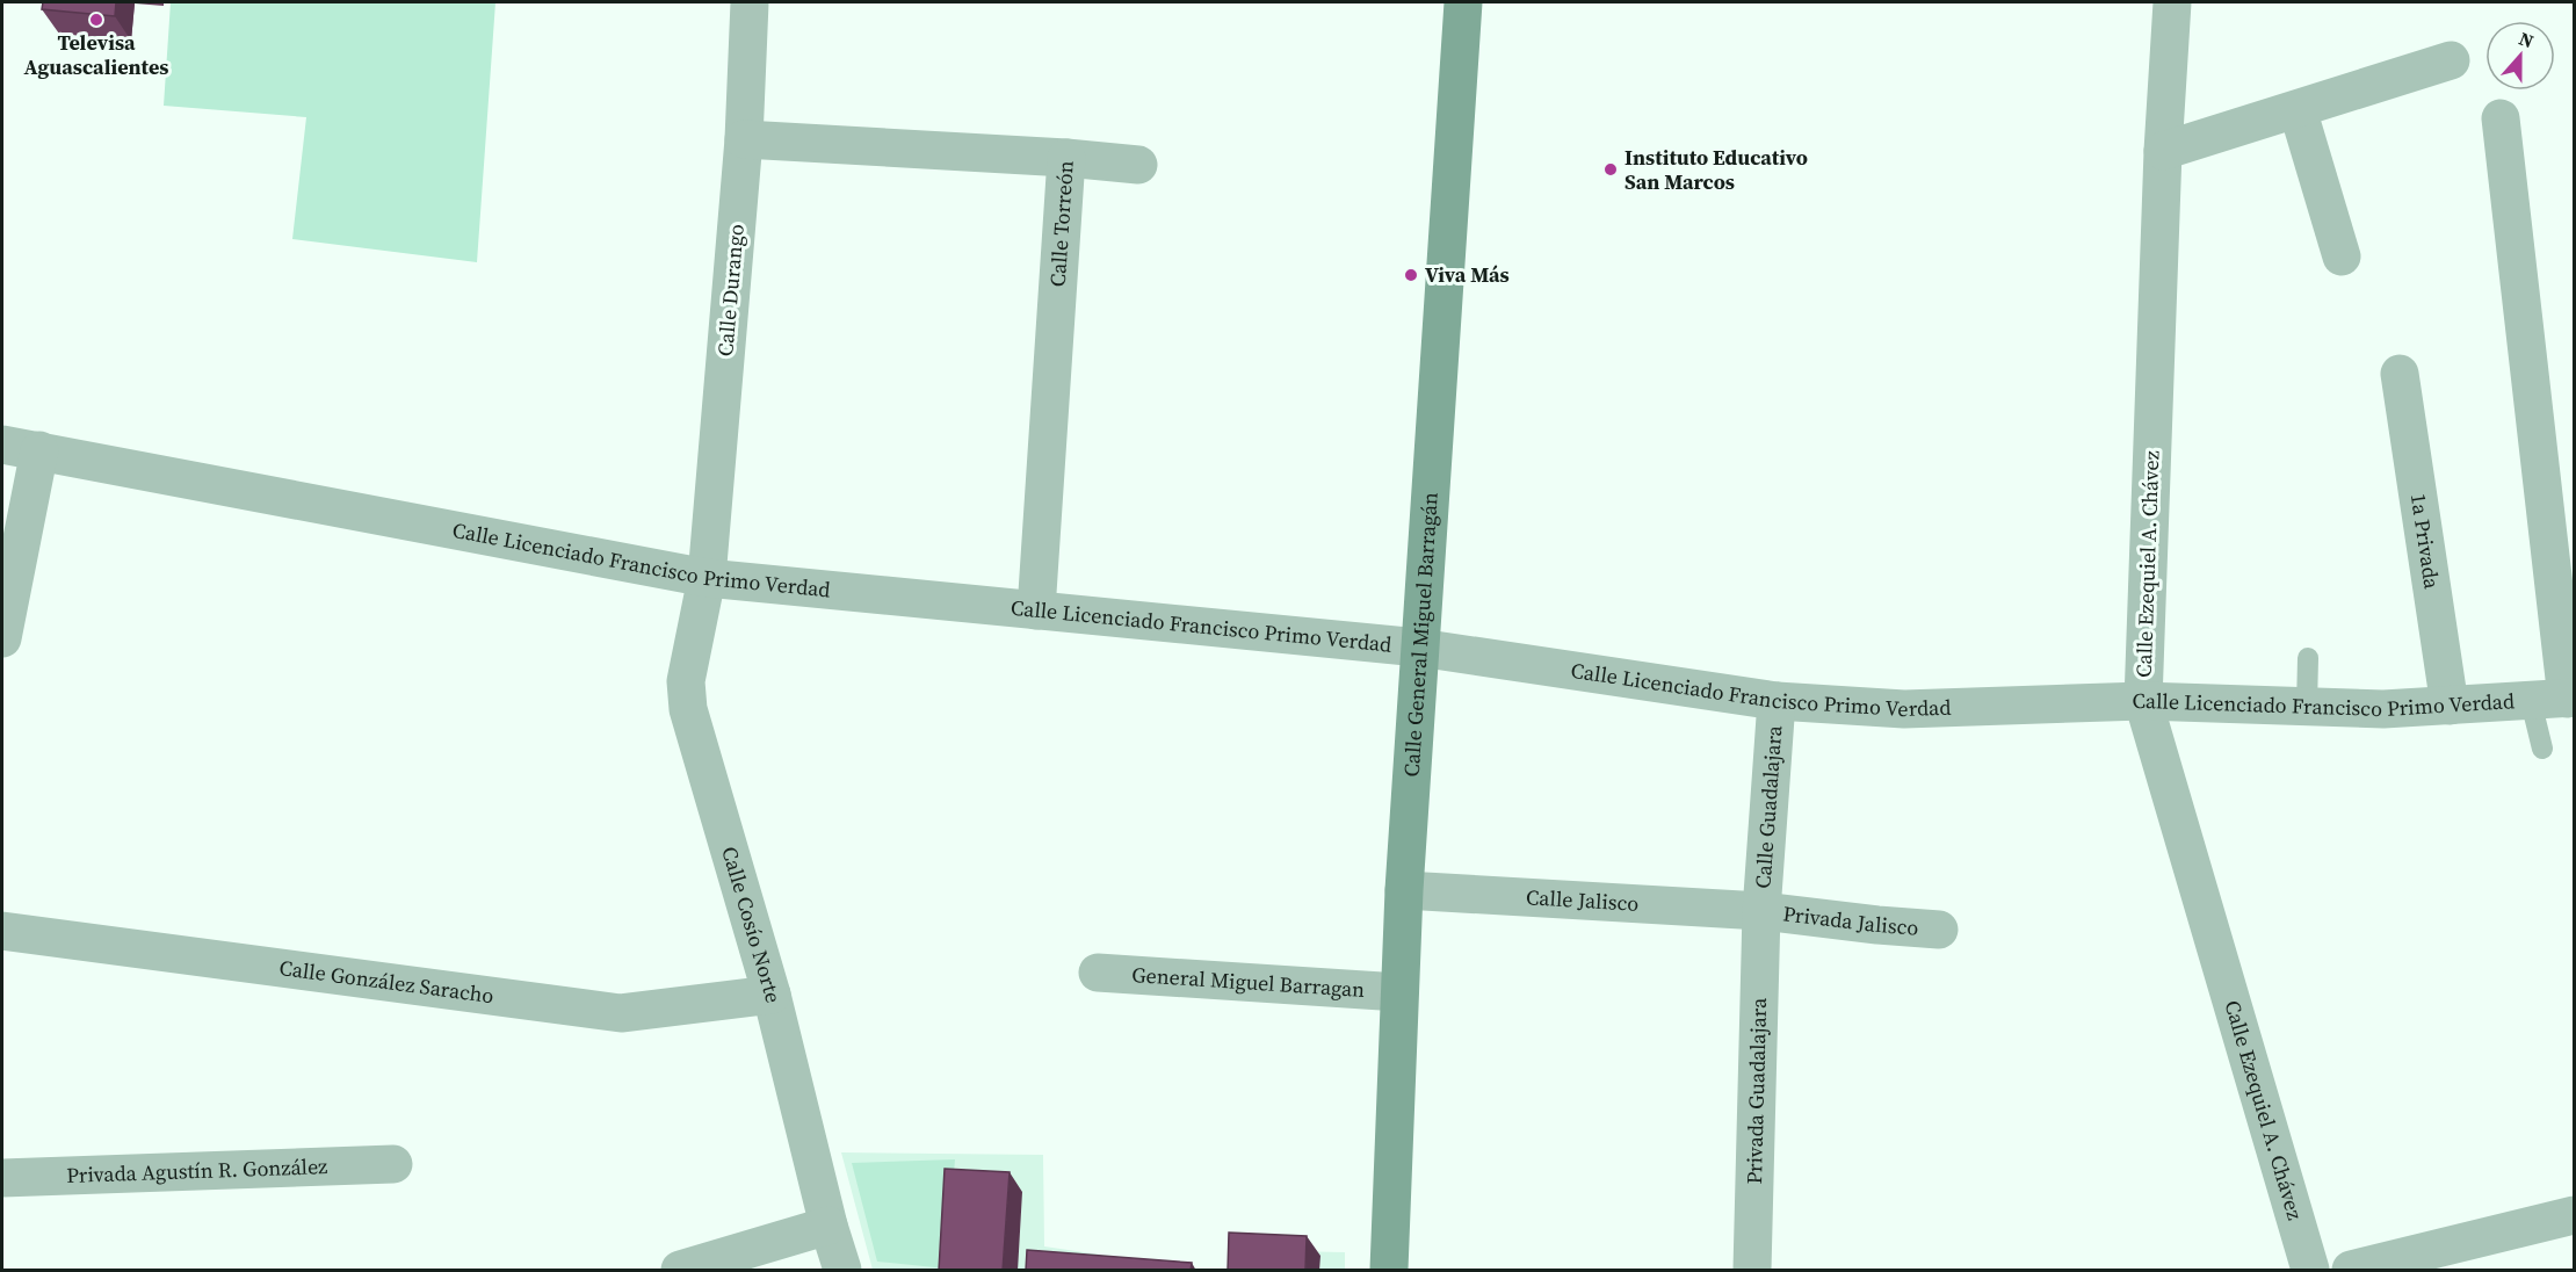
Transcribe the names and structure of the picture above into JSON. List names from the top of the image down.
{
  "streets": {
    "street": [
      "Calle Torreón",
      "Calle Durango",
      "1a Privada",
      "Calle Licenciado Francisco Primo Verdad",
      "Calle Ezequiel A. Chávez",
      "Calle General Miguel Barragán",
      "Calle Guadalajara",
      "Calle Jalisco",
      "Privada Jalisco",
      "Calle Cosío Norte",
      "Calle González Saracho",
      "General Miguel Barragan",
      "Privada Guadalajara",
      "Privada Agustín R. González"
    ]
  },
  "crossings": [
    ["Calle Torreón", "Calle Durango"],
    ["Calle Torreón", "Calle Licenciado Francisco Primo Verdad"],
    ["Calle Durango", "Calle Licenciado Francisco Primo Verdad"],
    ["Calle Durango", "Calle Cosío Norte"],
    ["1a Privada", "Calle Licenciado Francisco Primo Verdad"],
    ["Calle Licenciado Francisco Primo Verdad", "Calle Ezequiel A. Chávez"],
    ["Calle Licenciado Francisco Primo Verdad", "Calle General Miguel Barragán"],
    ["Calle Licenciado Francisco Primo Verdad", "Calle Guadalajara"],
    ["Calle Licenciado Francisco Primo Verdad", "Calle Cosío Norte"],
    ["Calle General Miguel Barragán", "Calle Jalisco"],
    ["Calle General Miguel Barragán", "General Miguel Barragan"],
    ["Calle Guadalajara", "Calle Jalisco"],
    ["Calle Guadalajara", "Privada Jalisco"],
    ["Calle Guadalajara", "Privada Guadalajara"],
    ["Calle Jalisco", "Privada Jalisco"],
    ["Calle Jalisco", "Privada Guadalajara"],
    ["Privada Jalisco", "Privada Guadalajara"],
    ["Calle Cosío Norte", "Calle González Saracho"]
  ],
  "places": ["Televisa Aguascalientes", "Instituto Educativo San Marcos", "Viva Más"],
  "north": "top"
}
